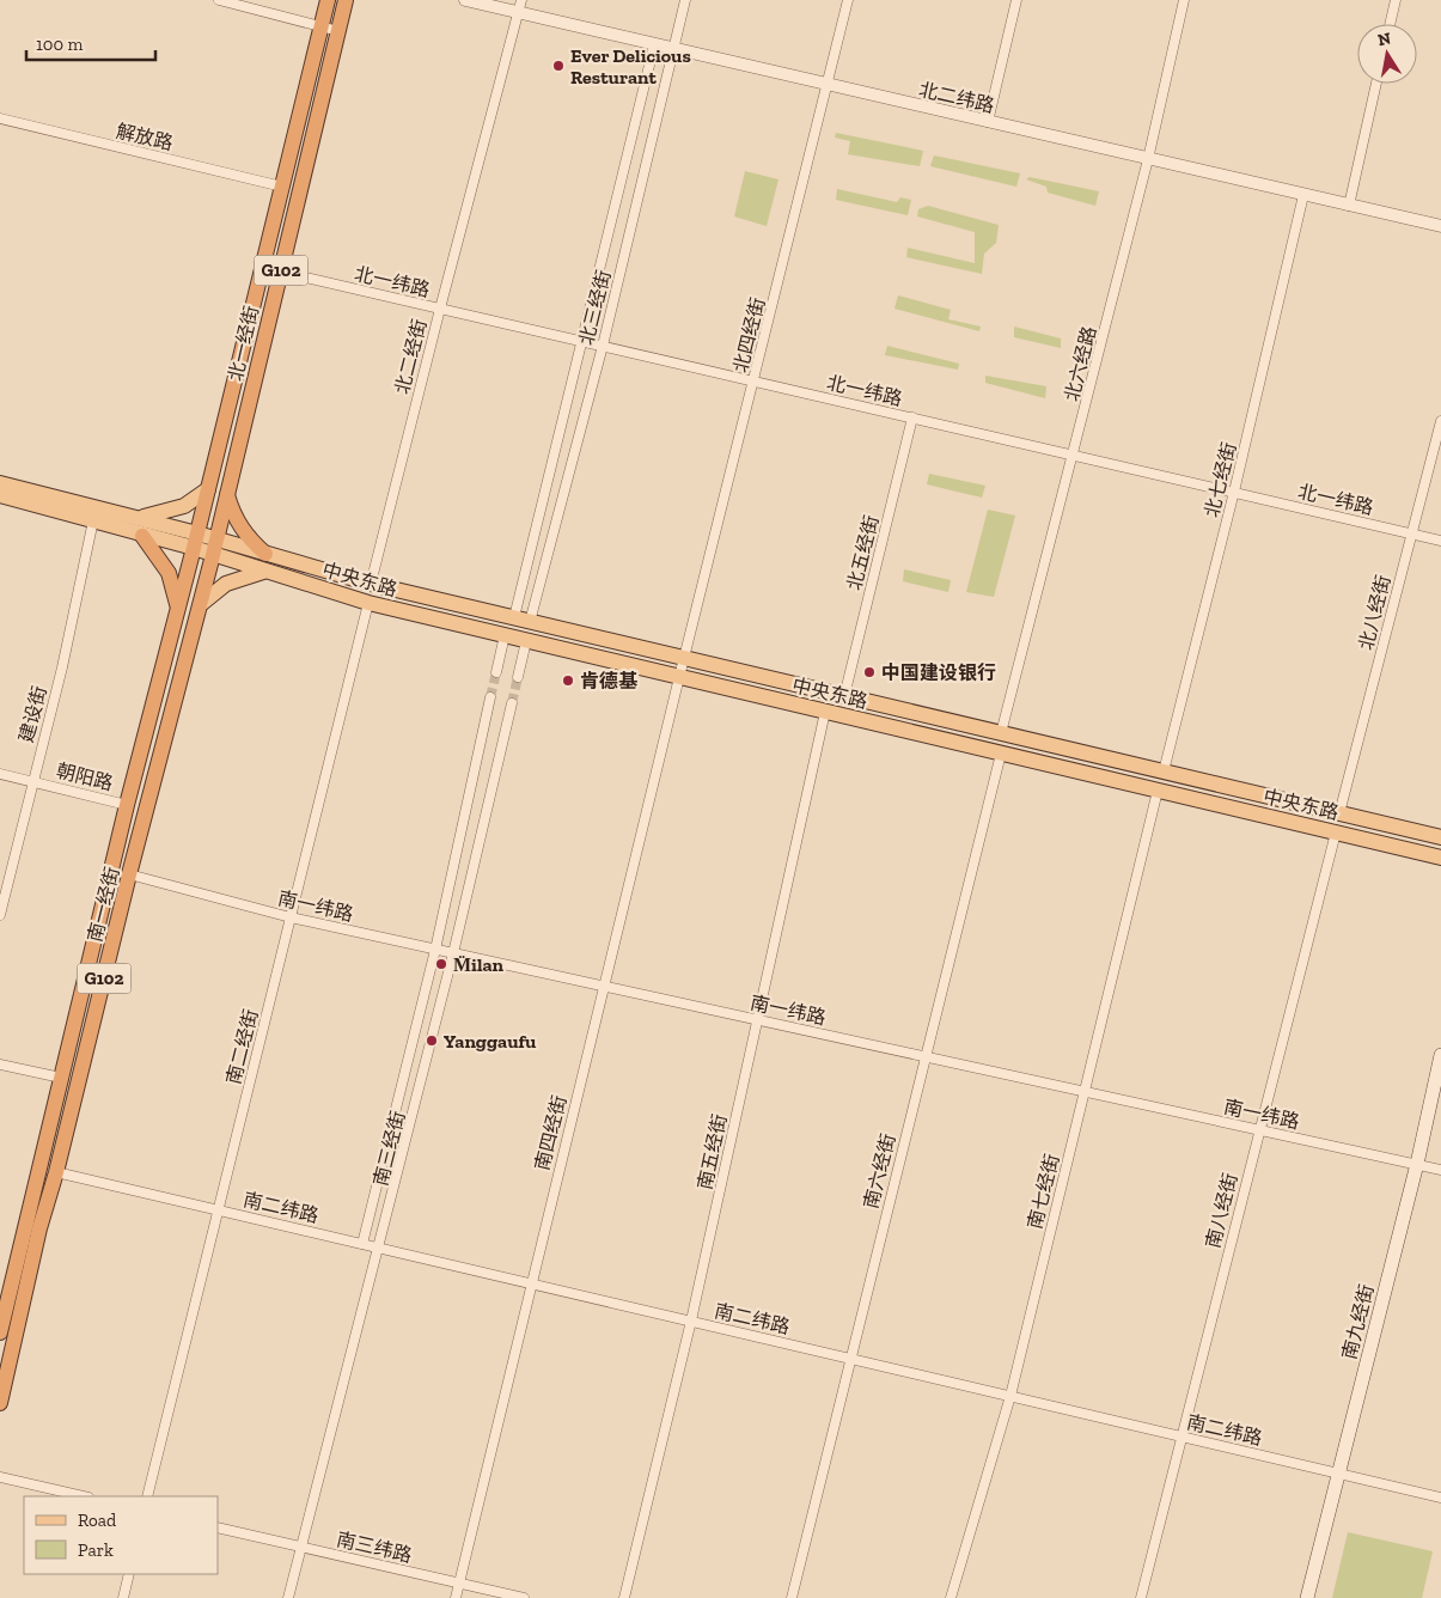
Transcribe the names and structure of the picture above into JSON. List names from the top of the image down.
{
  "streets": {
    "highway": ["G102", "北一经街", "南一经街"],
    "main road": ["中央东路", "南九经街"],
    "street": [
      "北二纬路",
      "解放路",
      "北一纬路",
      "北三经街",
      "北四经街",
      "北二经街",
      "北六经路",
      "北七经街",
      "北五经街",
      "北八经街",
      "建设街",
      "朝阳路",
      "南一纬路",
      "南二经街",
      "南四经街",
      "南三经街",
      "南五经街",
      "南六经街",
      "南七经街",
      "南二纬路",
      "南八经街",
      "南三纬路"
    ]
  },
  "crossings": [
    ["北二纬路", "北三经街"],
    ["北二纬路", "北四经街"],
    ["北二纬路", "北二经街"],
    ["北二纬路", "北六经路"],
    ["北二纬路", "北七经街"],
    ["解放路", "北一经街"],
    ["北一纬路", "北三经街"],
    ["北一纬路", "北四经街"],
    ["北一纬路", "北一经街"],
    ["北一纬路", "北二经街"],
    ["北一纬路", "北六经路"],
    ["北一纬路", "北七经街"],
    ["北一纬路", "北五经街"],
    ["北一纬路", "北八经街"],
    ["北三经街", "中央东路"],
    ["北四经街", "中央东路"],
    ["北四经街", "南四经街"],
    ["北一经街", "中央东路"],
    ["北一经街", "南一经街"],
    ["北二经街", "中央东路"],
    ["北六经路", "中央东路"],
    ["北七经街", "中央东路"],
    ["北五经街", "中央东路"],
    ["中央东路", "北八经街"],
    ["中央东路", "南一经街"],
    ["中央东路", "南二经街"],
    ["中央东路", "南四经街"],
    ["中央东路", "南五经街"],
    ["中央东路", "南六经街"],
    ["中央东路", "南七经街"],
    ["中央东路", "南八经街"],
    ["建设街", "朝阳路"],
    ["朝阳路", "南一经街"],
    ["南一经街", "南一纬路"],
    ["南一经街", "南二纬路"],
    ["南一纬路", "南二经街"],
    ["南一纬路", "南四经街"],
    ["南一纬路", "南三经街"],
    ["南一纬路", "南五经街"],
    ["南一纬路", "南六经街"],
    ["南一纬路", "南七经街"],
    ["南一纬路", "南八经街"],
    ["南一纬路", "南九经街"],
    ["南二经街", "南二纬路"],
    ["南四经街", "南二纬路"],
    ["南四经街", "南三纬路"],
    ["南三经街", "南二纬路"],
    ["南三经街", "南三纬路"],
    ["南五经街", "南二纬路"],
    ["南六经街", "南二纬路"],
    ["南七经街", "南二纬路"],
    ["南二纬路", "南八经街"],
    ["南二纬路", "南九经街"]
  ],
  "places": [
    "Ever Delicious Resturant",
    "中国建设银行",
    "肯德基",
    "M̈ilan",
    "Yanggaufu"
  ],
  "legend": ["Road", "Park"],
  "scale_bar": "100 m",
  "north": "top"
}
